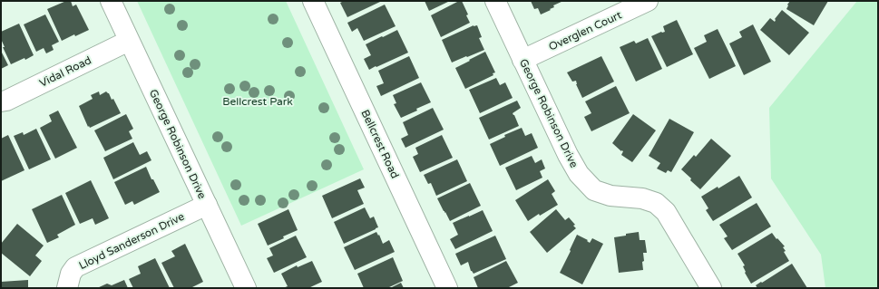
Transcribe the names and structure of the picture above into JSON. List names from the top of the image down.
{
  "streets": {
    "street": [
      "Overglen Court",
      "Vidal Road",
      "George Robinson Drive",
      "Bellcrest Road",
      "Lloyd Sanderson Drive"
    ]
  },
  "crossings": [
    ["Overglen Court", "George Robinson Drive"],
    ["Vidal Road", "George Robinson Drive"],
    ["George Robinson Drive", "Lloyd Sanderson Drive"]
  ],
  "parks": ["Bellcrest Park"]
}
